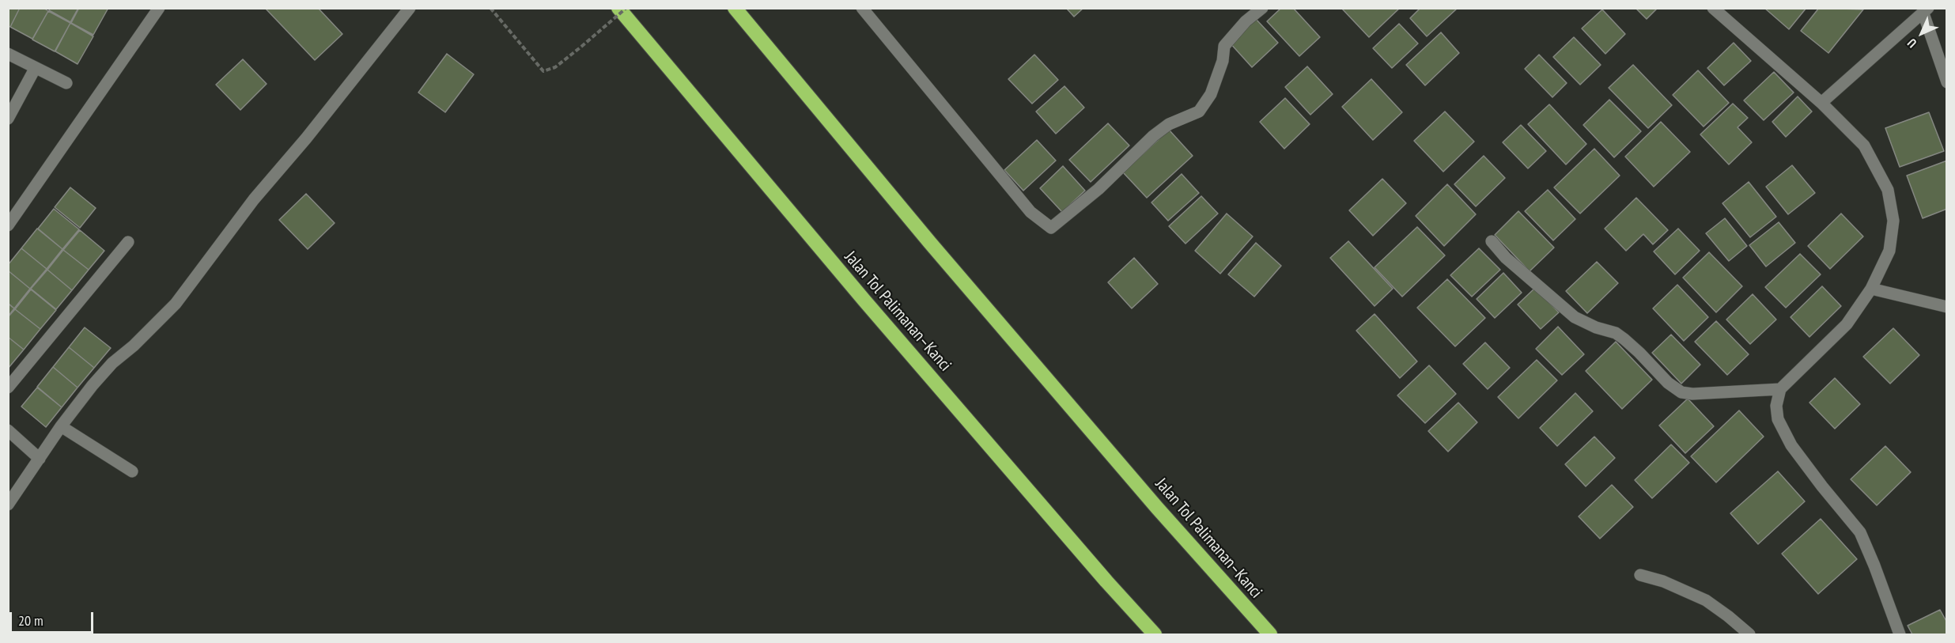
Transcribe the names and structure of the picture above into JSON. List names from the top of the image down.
{
  "streets": {
    "highway": ["Jalan Tol Palimanan–Kanci"]
  },
  "scale_bar": "20 m",
  "north": "bottom left"
}
